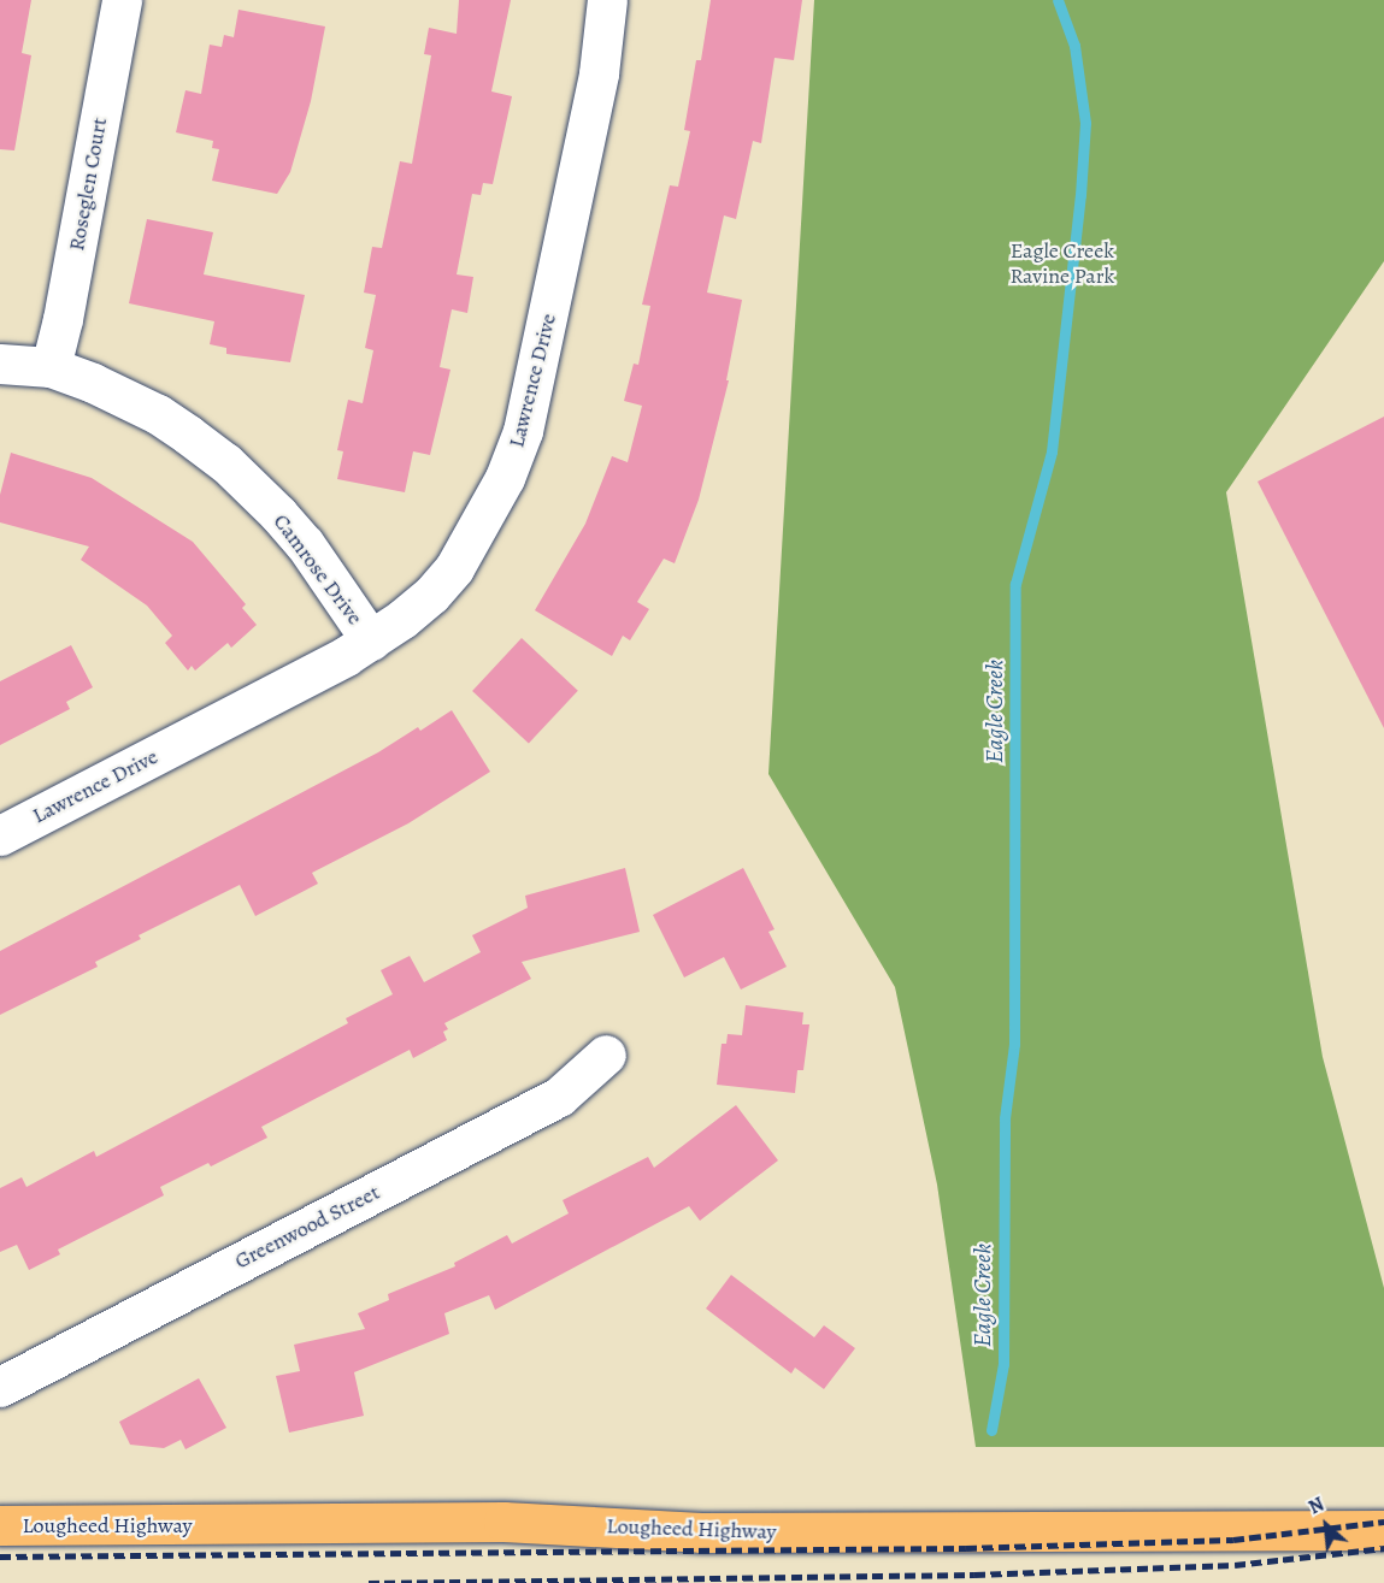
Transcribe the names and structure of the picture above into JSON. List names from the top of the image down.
{
  "streets": {
    "main road": ["Lougheed Highway"],
    "street": [
      "Roseglen Court",
      "Lawrence Drive",
      "Camrose Drive",
      "Greenwood Street"
    ]
  },
  "crossings": [
    ["Roseglen Court", "Camrose Drive"],
    ["Lawrence Drive", "Camrose Drive"]
  ],
  "water": ["Eagle Creek"],
  "parks": ["Eagle Creek Ravine Park"],
  "north": "top left"
}
